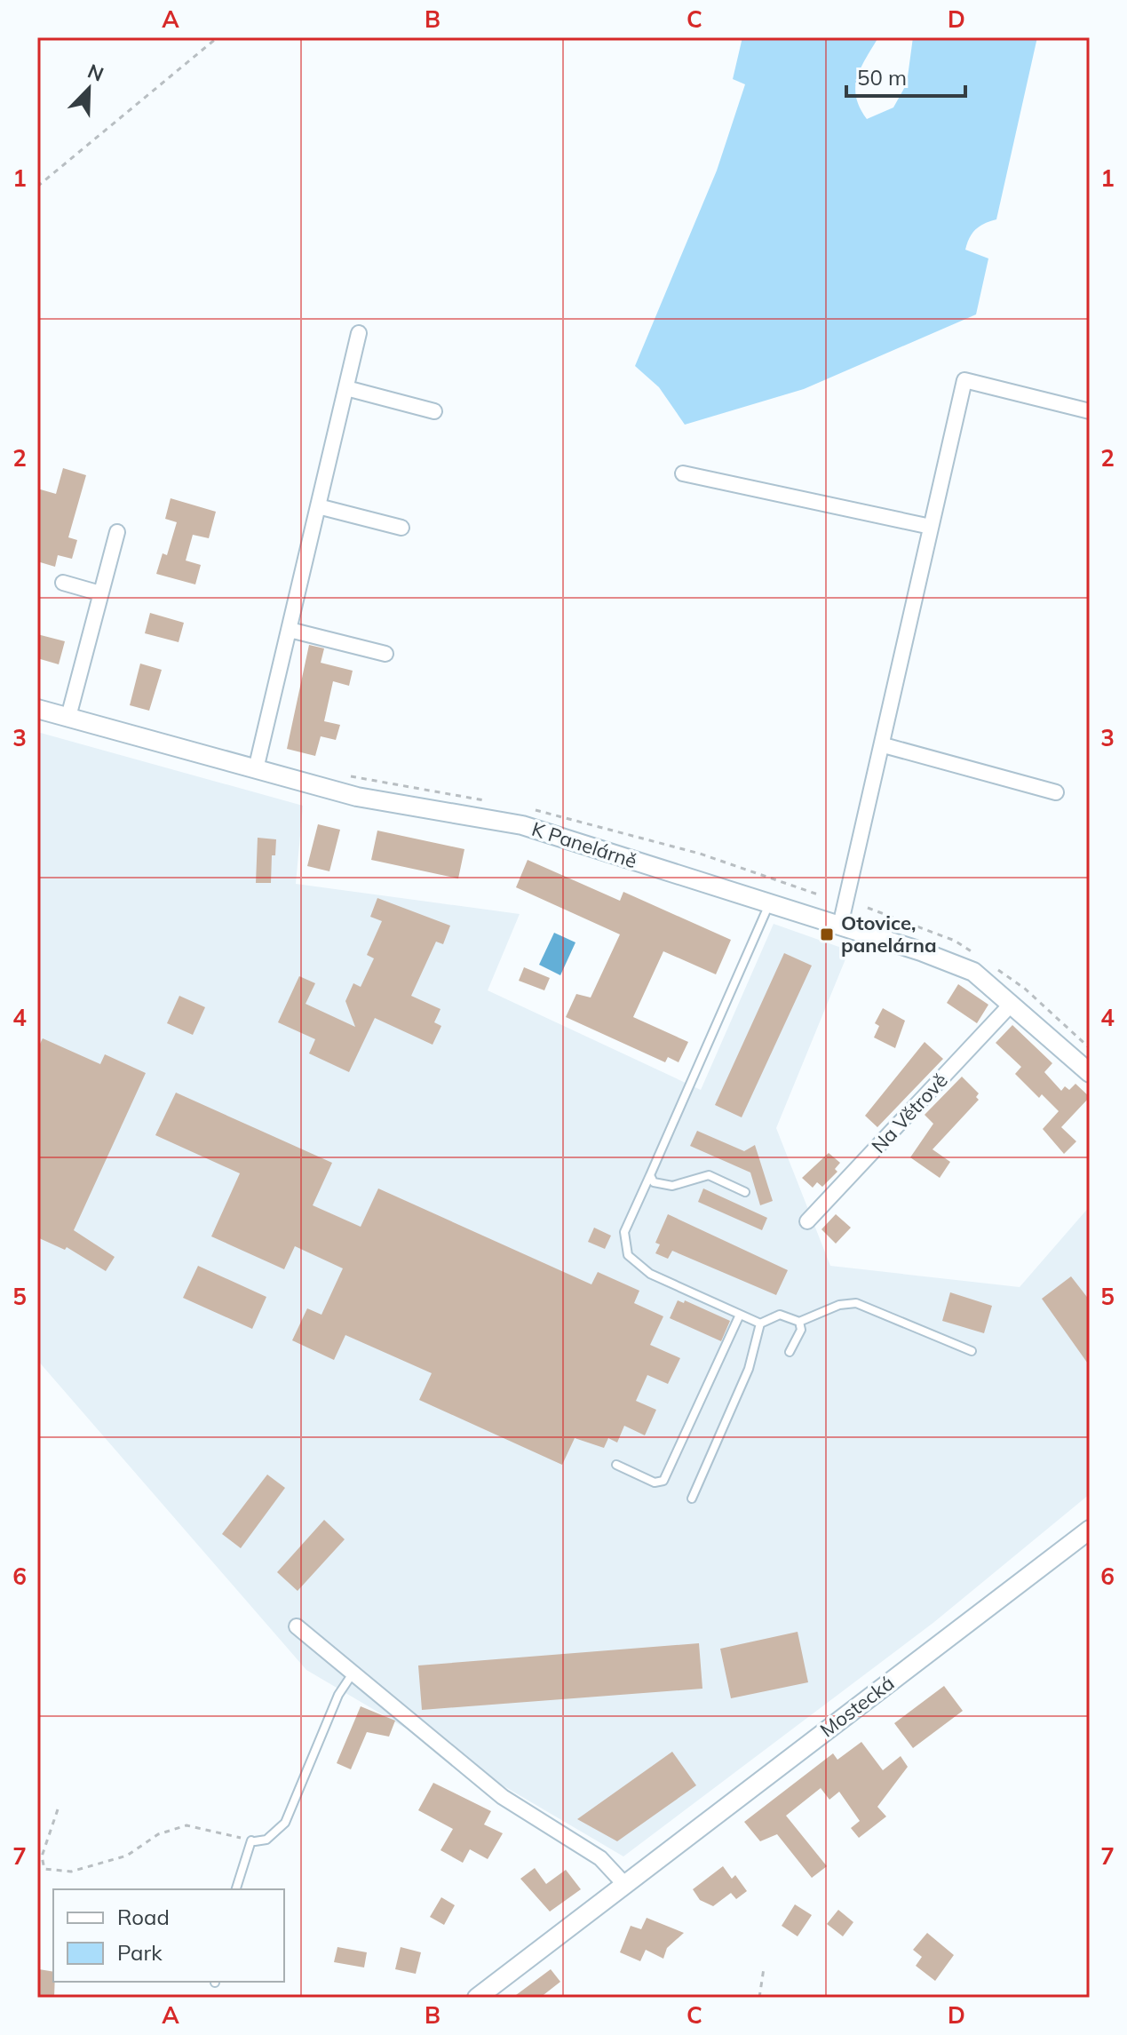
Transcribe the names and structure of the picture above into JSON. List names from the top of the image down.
{
  "streets": {
    "street": ["K Panelárně", "Na Větrově", "Mostecká"]
  },
  "crossings": [
    ["K Panelárně", "Na Větrově"]
  ],
  "places": {
    "transit": ["Otovice, panelárna"]
  },
  "legend": ["Road", "Park"],
  "scale_bar": "50 m",
  "north": "top right",
  "grid": {
    "columns": [
      "A",
      "B",
      "C",
      "D"
    ],
    "rows": [
      "1",
      "2",
      "3",
      "4",
      "5",
      "6",
      "7"
    ]
  }
}
